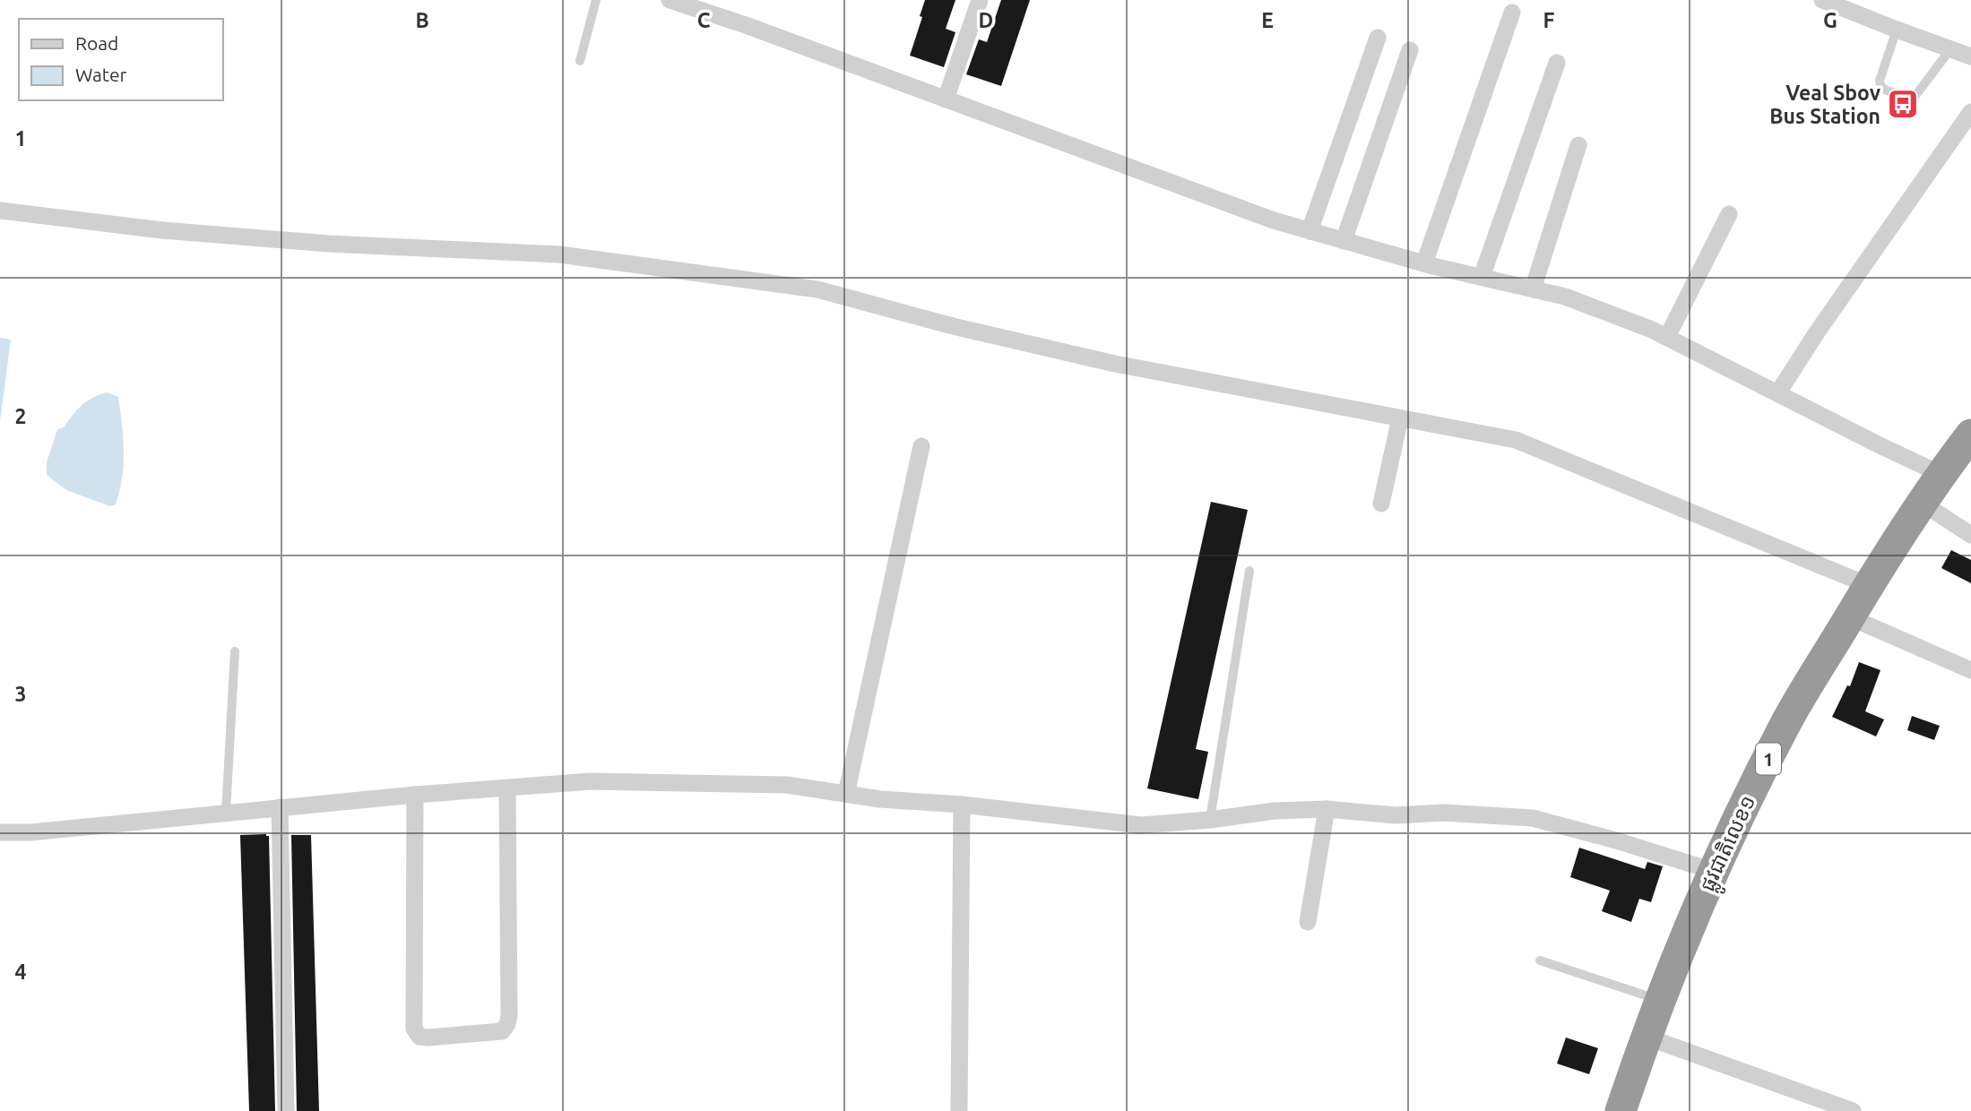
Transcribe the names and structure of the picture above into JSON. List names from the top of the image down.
{
  "streets": {
    "highway": ["1", "ផ្លូវជាតិលេខ១"]
  },
  "places": {
    "bus stop": ["Veal Sbov Bus Station"]
  },
  "legend": ["Road", "Water"],
  "grid": {
    "columns": [
      "B",
      "C",
      "D",
      "E",
      "F",
      "G"
    ],
    "rows": [
      "1",
      "2",
      "3",
      "4"
    ]
  }
}
